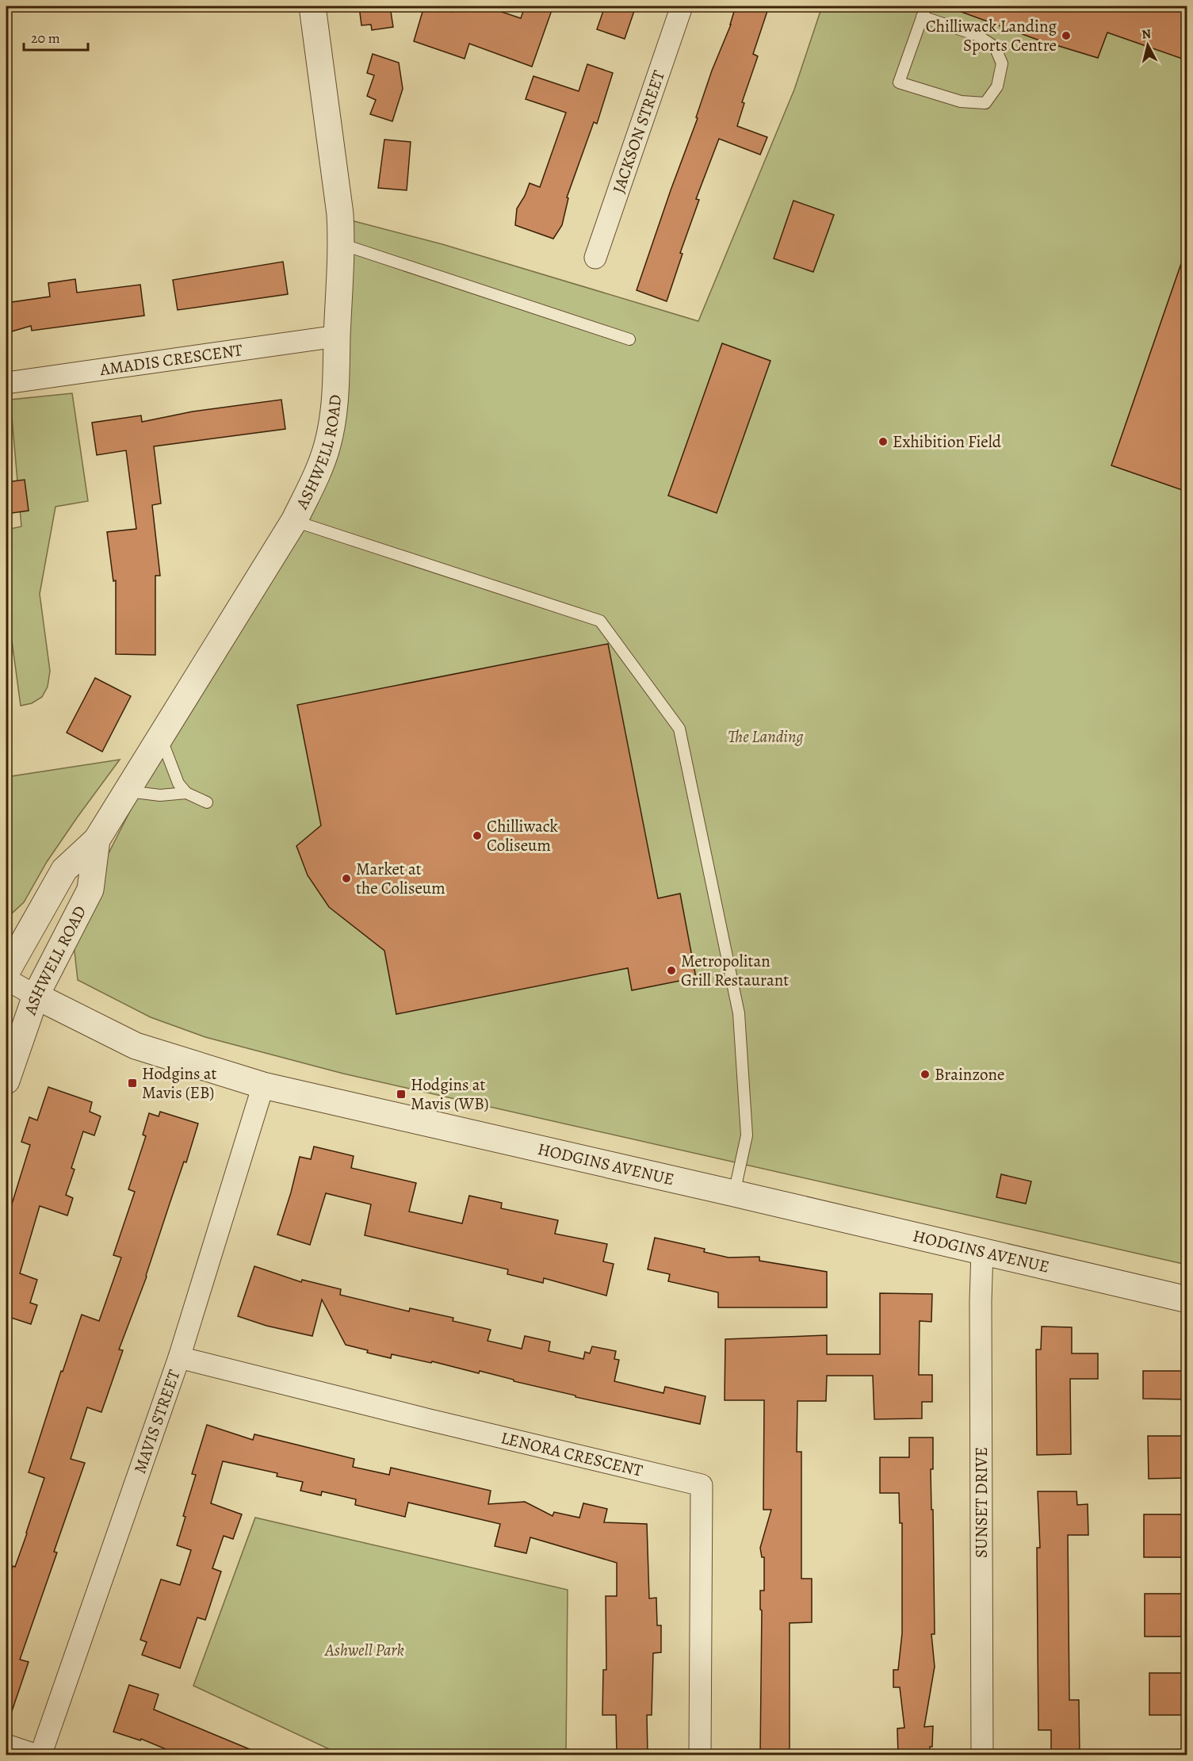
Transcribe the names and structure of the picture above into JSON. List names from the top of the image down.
{
  "streets": {
    "street": [
      "JACKSON STREET",
      "AMADIS CRESCENT",
      "ASHWELL ROAD",
      "HODGINS AVENUE",
      "MAVIS STREET",
      "LENORA CRESCENT",
      "SUNSET DRIVE"
    ]
  },
  "crossings": [
    ["AMADIS CRESCENT", "ASHWELL ROAD"],
    ["ASHWELL ROAD", "HODGINS AVENUE"],
    ["HODGINS AVENUE", "MAVIS STREET"],
    ["HODGINS AVENUE", "SUNSET DRIVE"],
    ["MAVIS STREET", "LENORA CRESCENT"]
  ],
  "parks": ["The Landing", "Ashwell Park"],
  "places": {
    "other": [
      "Chilliwack Landing Sports Centre",
      "Exhibition Field",
      "Chilliwack Coliseum",
      "Market at the Coliseum",
      "Metropolitan Grill Restaurant",
      "Brainzone"
    ],
    "transit": ["Hodgins at Mavis (EB)", "Hodgins at Mavis (WB)"]
  },
  "scale_bar": "20 m",
  "north": "top"
}
